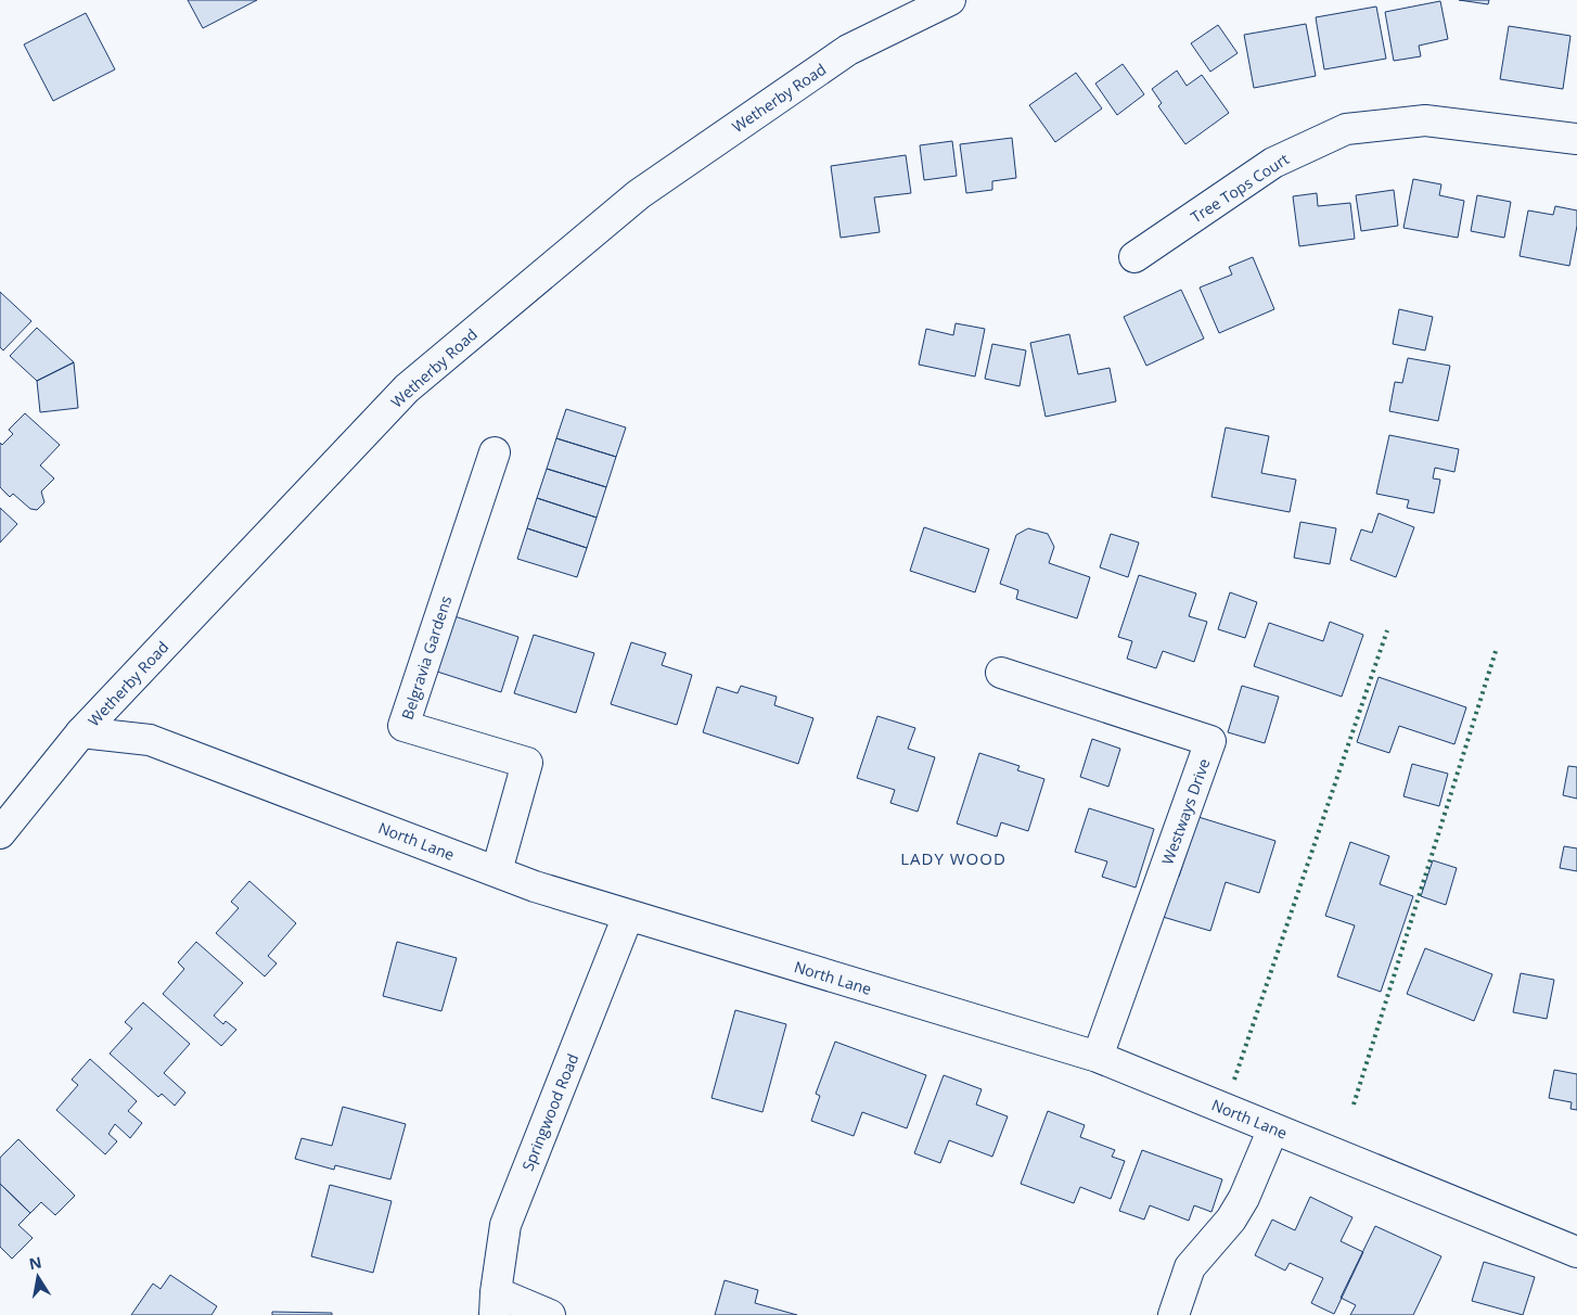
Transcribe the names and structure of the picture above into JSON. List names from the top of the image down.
{
  "streets": {
    "street": [
      "Wetherby Road",
      "Tree Tops Court",
      "Belgravia Gardens",
      "Westways Drive",
      "North Lane",
      "Springwood Road"
    ]
  },
  "crossings": [
    ["Wetherby Road", "North Lane"],
    ["Belgravia Gardens", "North Lane"],
    ["Westways Drive", "North Lane"],
    ["North Lane", "Springwood Road"]
  ],
  "districts": ["LADY WOOD"],
  "north": "top"
}
